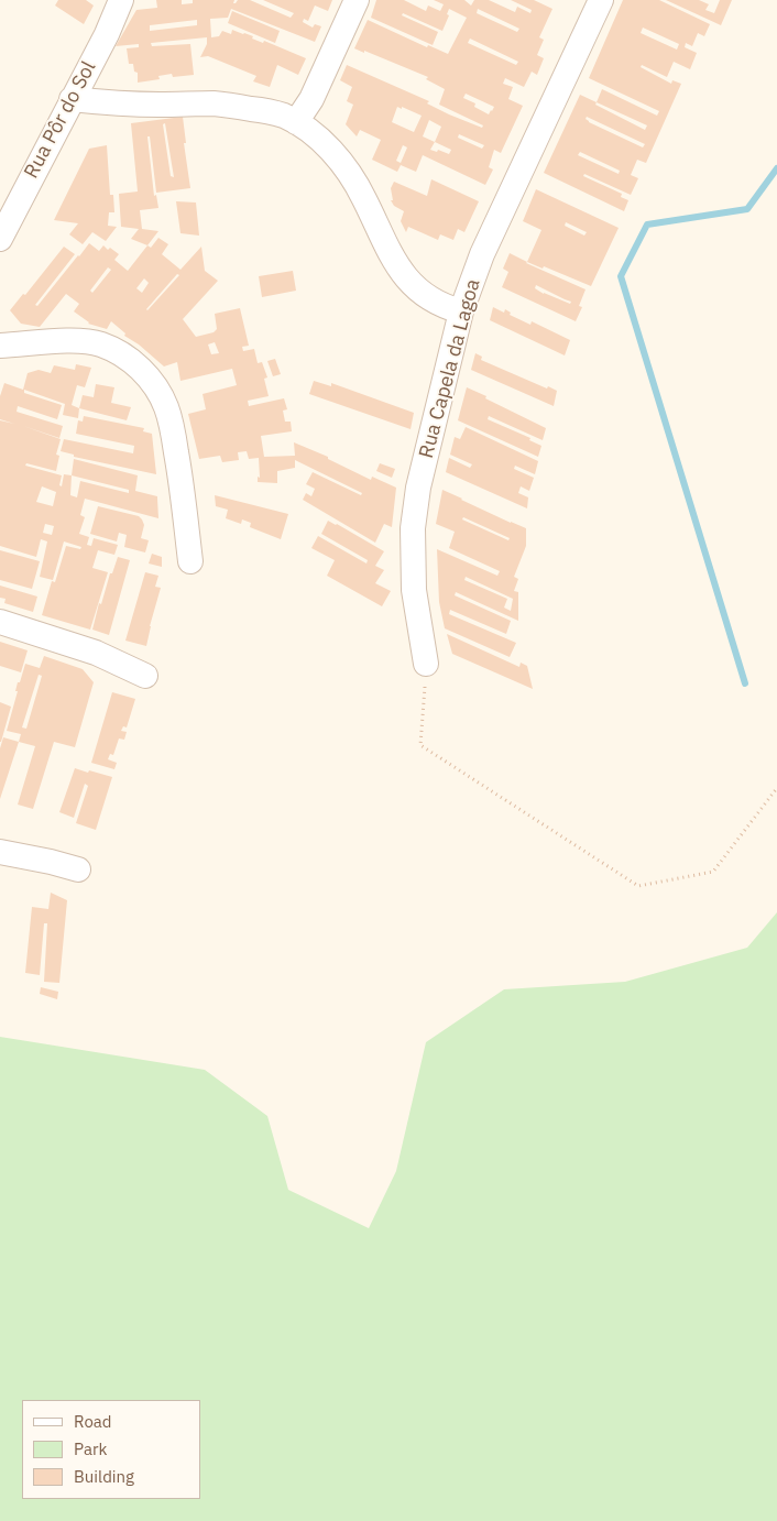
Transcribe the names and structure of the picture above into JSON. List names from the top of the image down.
{
  "streets": {
    "street": ["Rua Pôr do Sol", "Rua Capela da Lagoa"]
  },
  "legend": ["Road", "Park", "Building"]
}
